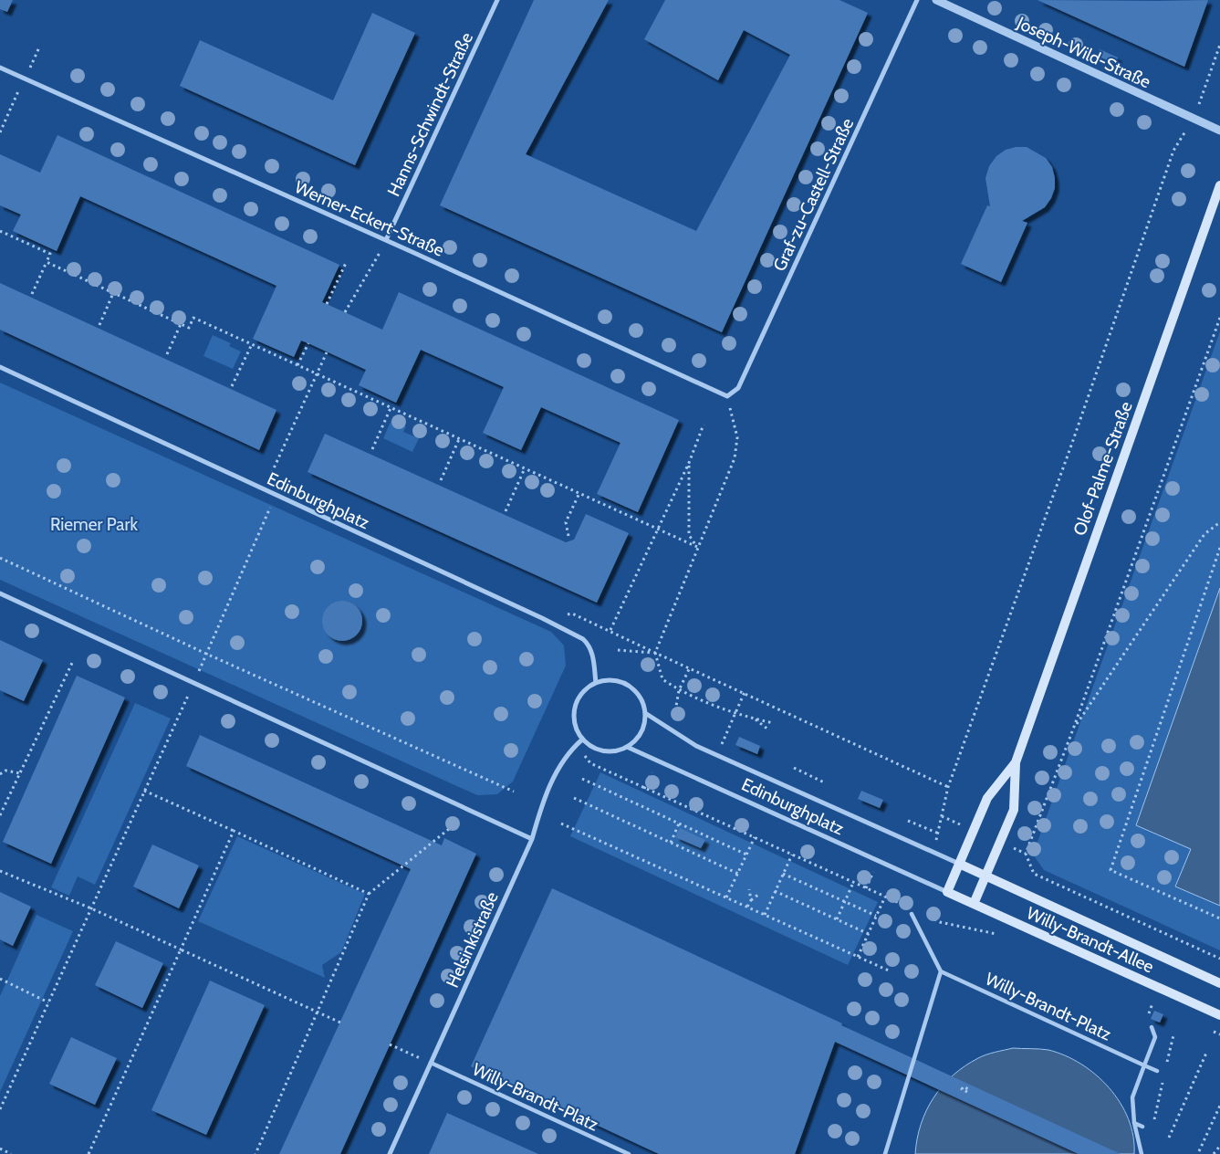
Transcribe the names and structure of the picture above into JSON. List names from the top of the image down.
{
  "streets": {
    "main road": ["Olof-Palme-Straße", "Willy-Brandt-Allee"],
    "street": [
      "Joseph-Wild-Straße",
      "Hanns-Schwindt-Straße",
      "Graf-zu-Castell-Straße",
      "Werner-Eckert-Straße",
      "Edinburghplatz",
      "Helsinkistraße",
      "Willy-Brandt-Platz"
    ]
  },
  "crossings": [
    ["Hanns-Schwindt-Straße", "Werner-Eckert-Straße"],
    ["Graf-zu-Castell-Straße", "Werner-Eckert-Straße"],
    ["Olof-Palme-Straße", "Edinburghplatz"],
    ["Olof-Palme-Straße", "Willy-Brandt-Allee"],
    ["Edinburghplatz", "Helsinkistraße"],
    ["Edinburghplatz", "Willy-Brandt-Allee"],
    ["Helsinkistraße", "Willy-Brandt-Platz"]
  ],
  "parks": ["Riemer Park"]
}
